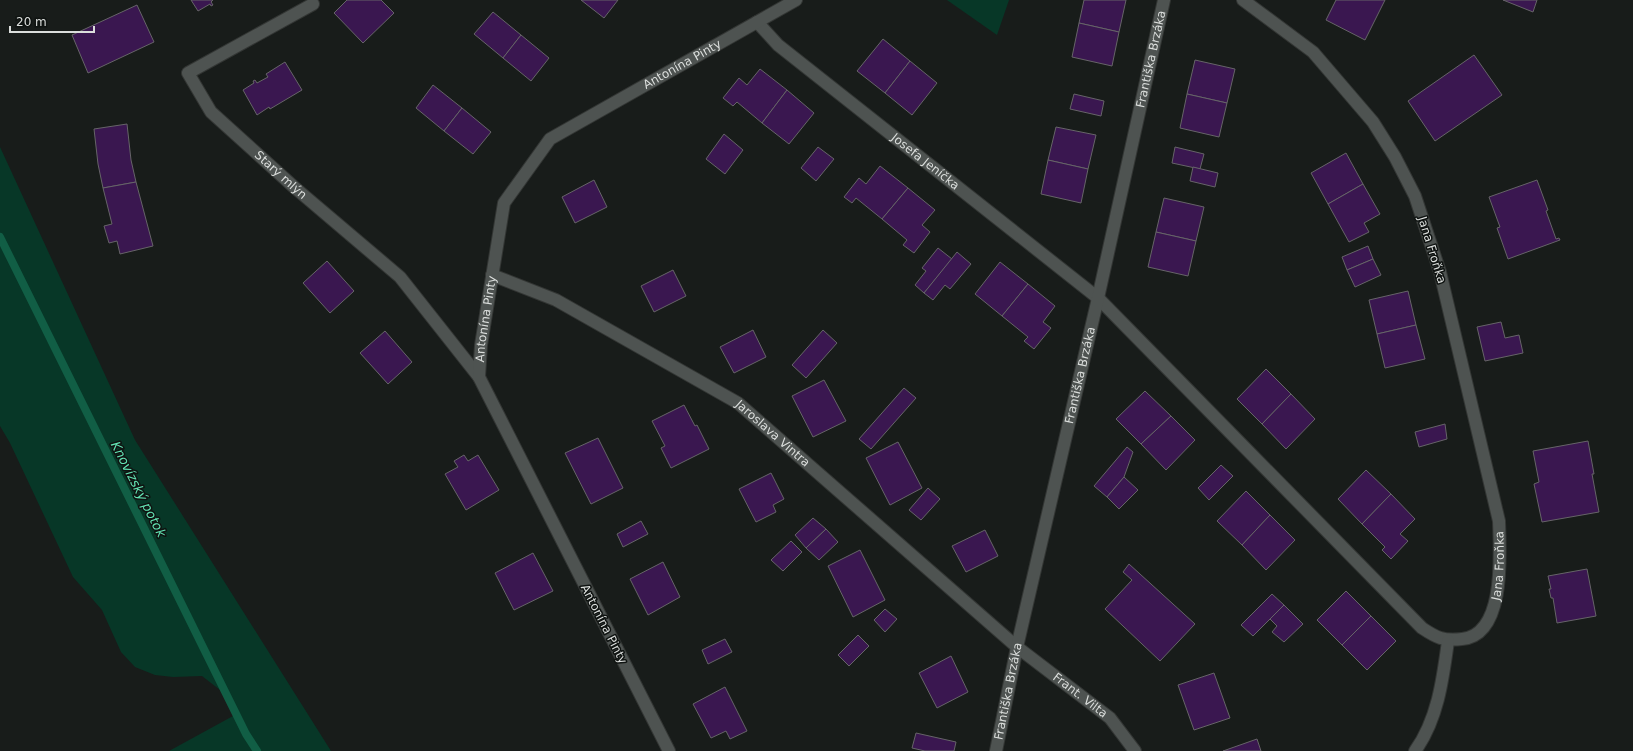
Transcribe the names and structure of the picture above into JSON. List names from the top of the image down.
{
  "streets": {
    "street": [
      "Františka Brzáka",
      "Antonína Pinty",
      "Josefa Jeníčka",
      "Starý mlýn",
      "Jana Froňka",
      "Jaroslava Vintra",
      "Frant. Vilta"
    ]
  },
  "crossings": [
    ["Františka Brzáka", "Josefa Jeníčka"],
    ["Františka Brzáka", "Jana Froňka"],
    ["Františka Brzáka", "Jaroslava Vintra"],
    ["Františka Brzáka", "Frant. Vilta"],
    ["Antonína Pinty", "Josefa Jeníčka"],
    ["Antonína Pinty", "Starý mlýn"],
    ["Antonína Pinty", "Jaroslava Vintra"],
    ["Josefa Jeníčka", "Jana Froňka"],
    ["Jaroslava Vintra", "Frant. Vilta"]
  ],
  "water": ["Knovízský potok"],
  "scale_bar": "20 m"
}
